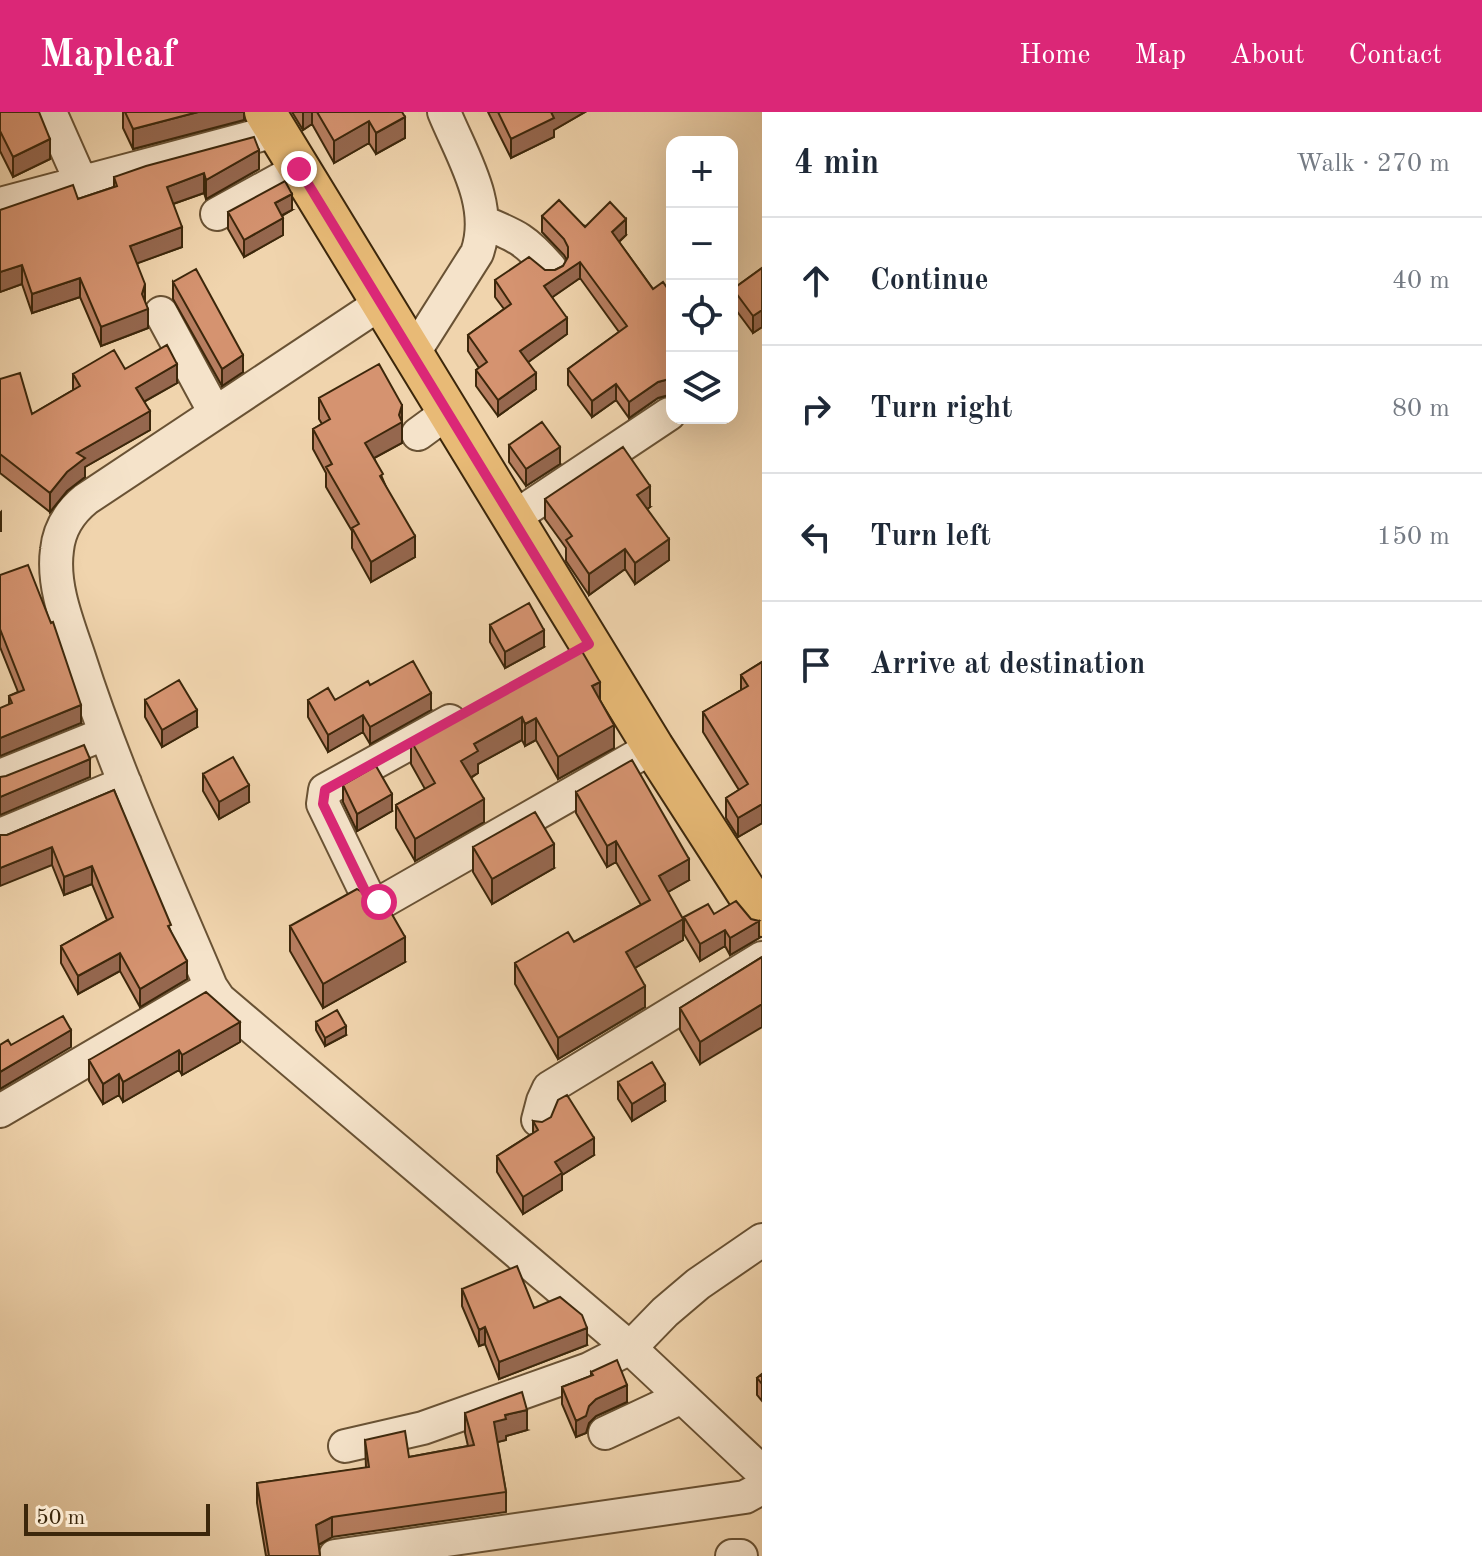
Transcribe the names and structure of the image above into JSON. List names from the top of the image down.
{
  "scale_bar": "50 m",
  "page": {
    "header": "Mapleaf",
    "nav": [
      "Home",
      "Map",
      "About",
      "Contact"
    ],
    "heading": ["4 min", "Walk · 270 m"],
    "map_buttons": ["+", "−"],
    "list": [
      ["Continue", "40 m"],
      ["Turn right", "80 m"],
      ["Turn left", "150 m"],
      "Arrive at destination"
    ],
    "scale": "50 m"
  }
}
